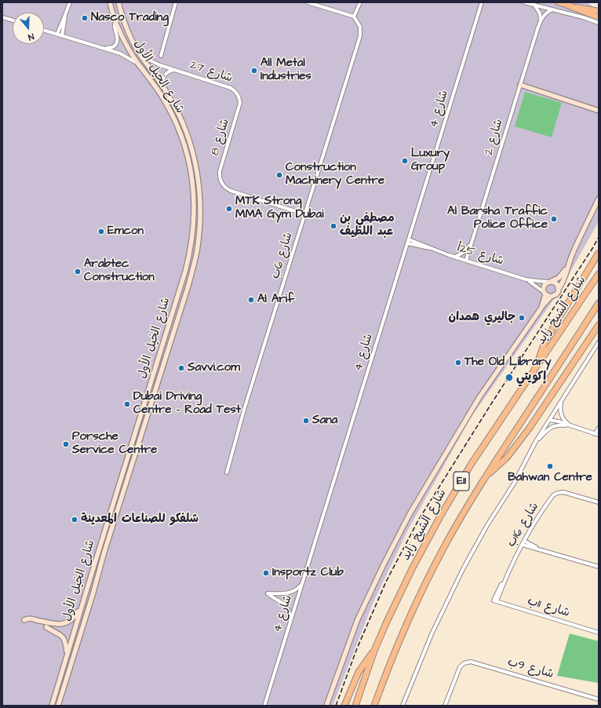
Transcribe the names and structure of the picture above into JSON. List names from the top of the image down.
{
  "streets": {
    "highway": ["شارع الشيخ زايد", "E11"],
    "main road": ["شارع الخيل الأول"],
    "street": [
      "شارع 27",
      "شارع 4",
      "شارع 8",
      "شارع 2",
      "شارع 25أ",
      "شارع 6ب",
      "شارع 16ب",
      "شارع 11ب",
      "شارع 9ب"
    ]
  },
  "crossings": [
    ["شارع 27", "شارع الخيل الأول"],
    ["شارع 27", "شارع 8"],
    ["شارع 4", "شارع 25أ"],
    ["شارع 8", "شارع 6ب"],
    ["شارع 2", "شارع 25أ"],
    ["شارع 16ب", "شارع 11ب"]
  ],
  "places": [
    "Nasco Trading",
    "All Metal Industries",
    "Luxury Group",
    "Construction Machinery Centre",
    "MTK Strong MMA Gym Dubai",
    "Al Barsha Traffic Police Office",
    "مصطفي بن عبد اللطيف",
    "Emcon",
    "Arabtec Construction",
    "Al Arif",
    "جاليري همدان",
    "The Old Library",
    "Savvi.com",
    "إكويتي",
    "Dubai Driving Centre - Road Test",
    "Sana",
    "Porsche Service Centre",
    "Bahwan Centre",
    "شلفكو للصناعات المعدينة",
    "Insportz Club"
  ],
  "north": "bottom"
}
